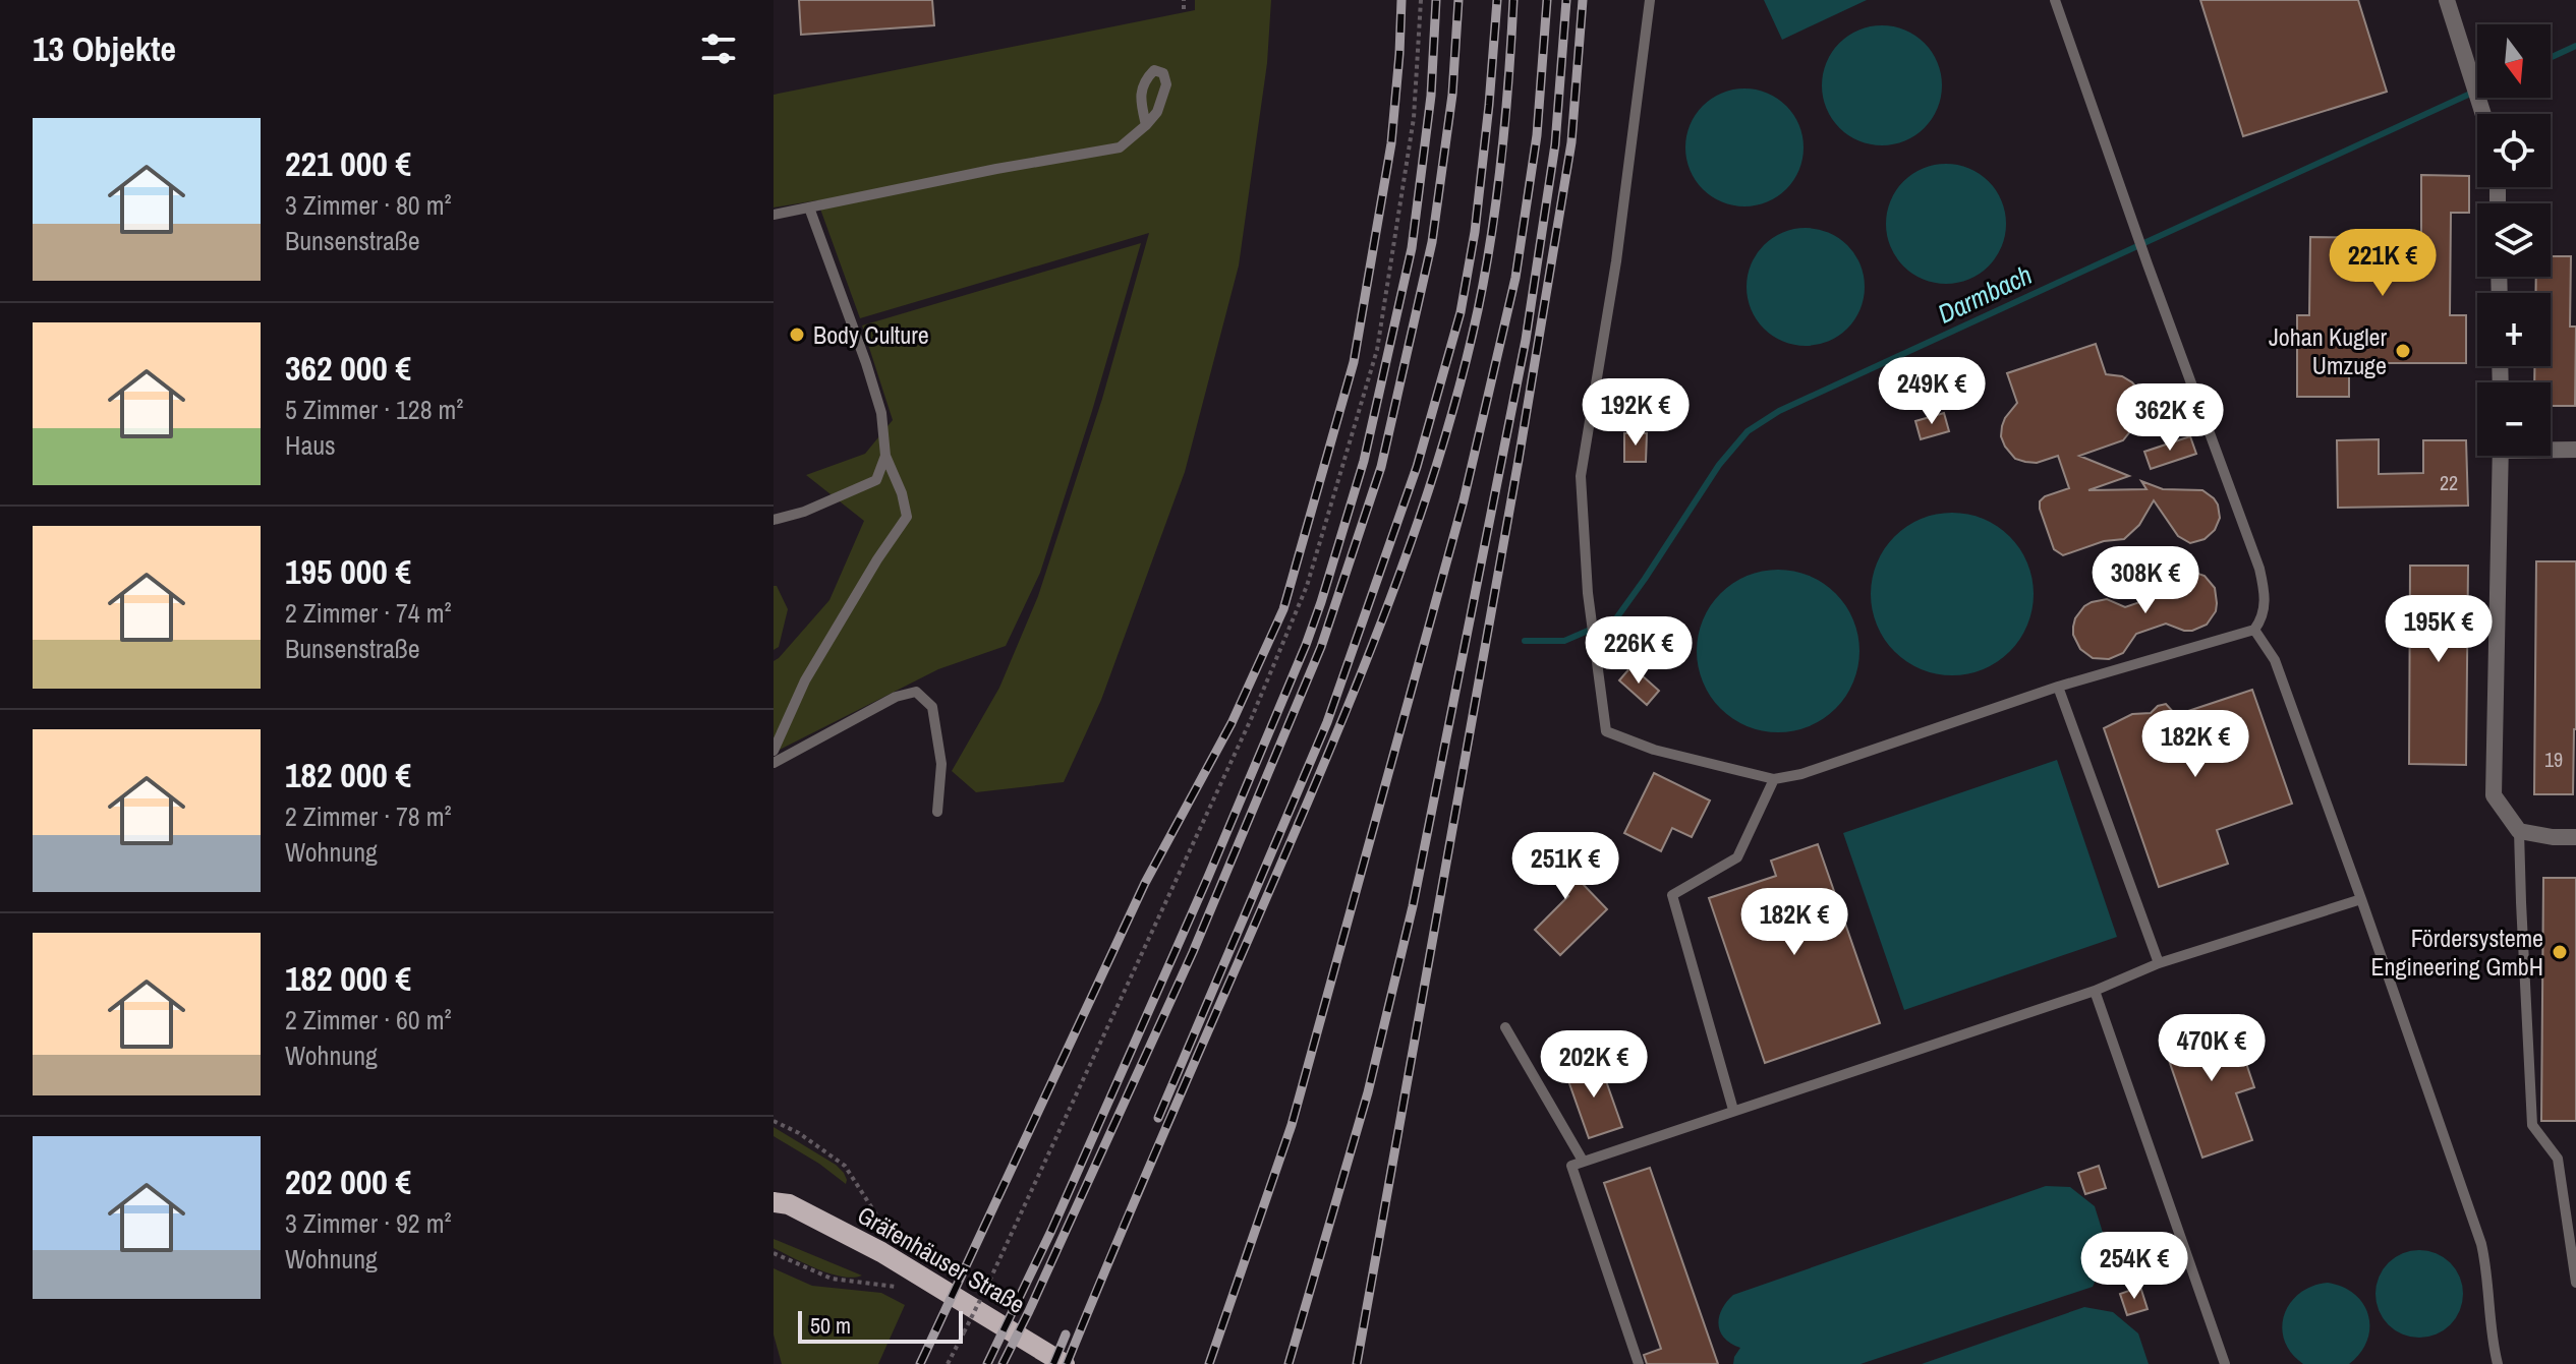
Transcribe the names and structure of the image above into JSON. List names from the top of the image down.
{
  "streets": {
    "main road": ["Gräfenhäuser Straße"]
  },
  "water": ["Darmbach"],
  "places": ["Body Culture", "Johan Kugler Umzuge", "Fördersysteme Engineering GmbH"],
  "house_numbers": ["22", "19"],
  "scale_bar": "50 m",
  "north": "bottom",
  "page": {
    "heading": "13 Objekte",
    "map_buttons": ["+", "−"],
    "list": [
      {
        "name": "221 000 €",
        "note": "3 Zimmer · 80 m² · Bunsenstraße"
      },
      {
        "name": "362 000 €",
        "note": "5 Zimmer · 128 m² · Haus"
      },
      {
        "name": "195 000 €",
        "note": "2 Zimmer · 74 m² · Bunsenstraße"
      },
      {
        "name": "182 000 €",
        "note": "2 Zimmer · 78 m² · Wohnung"
      },
      {
        "name": "182 000 €",
        "note": "2 Zimmer · 60 m² · Wohnung"
      },
      {
        "name": "202 000 €",
        "note": "3 Zimmer · 92 m² · Wohnung"
      }
    ],
    "price": [
      "221K €",
      "249K €",
      "192K €",
      "362K €",
      "308K €",
      "195K €",
      "226K €",
      "182K €",
      "251K €",
      "182K €",
      "470K €",
      "202K €",
      "254K €"
    ],
    "scale": "50 m"
  }
}
